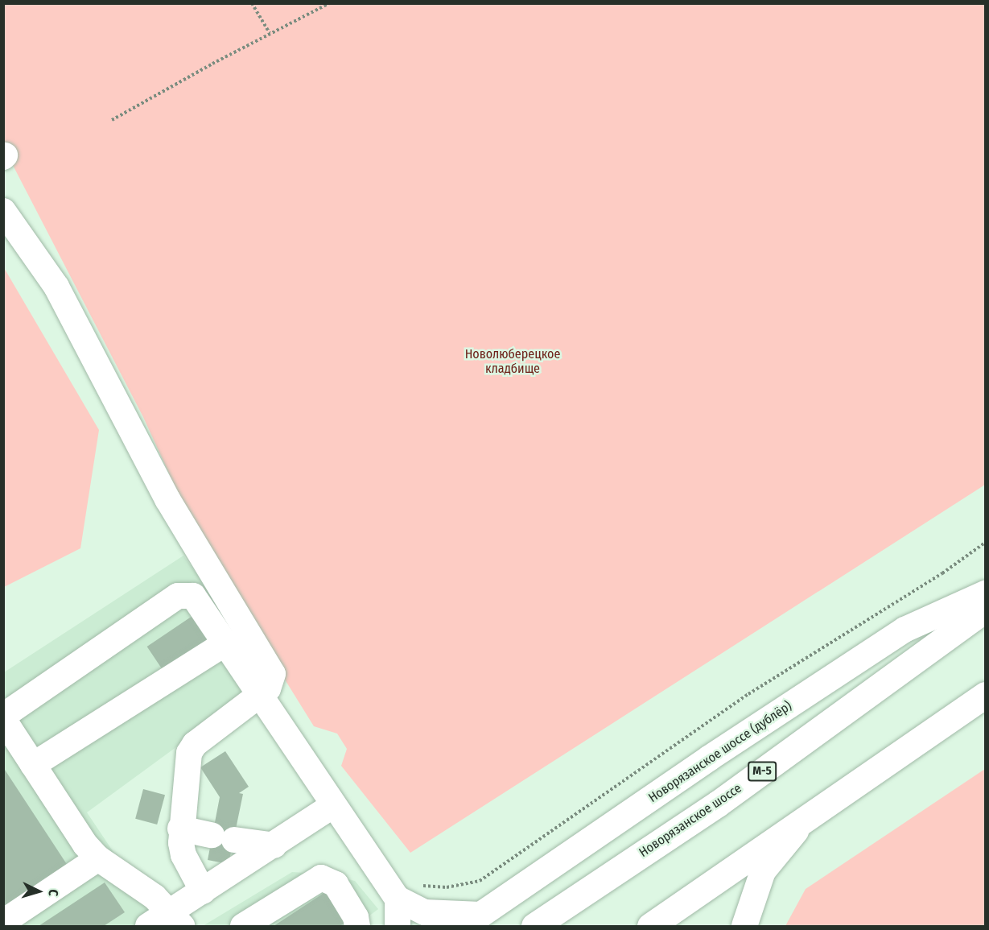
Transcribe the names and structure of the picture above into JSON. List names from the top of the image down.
{
  "streets": {
    "highway": ["М-5", "Новорязанское шоссе"],
    "street": ["Новорязанское шоссе (дублёр)"]
  },
  "parks": ["Новолюберецкое кладбище"],
  "north": "right"
}
